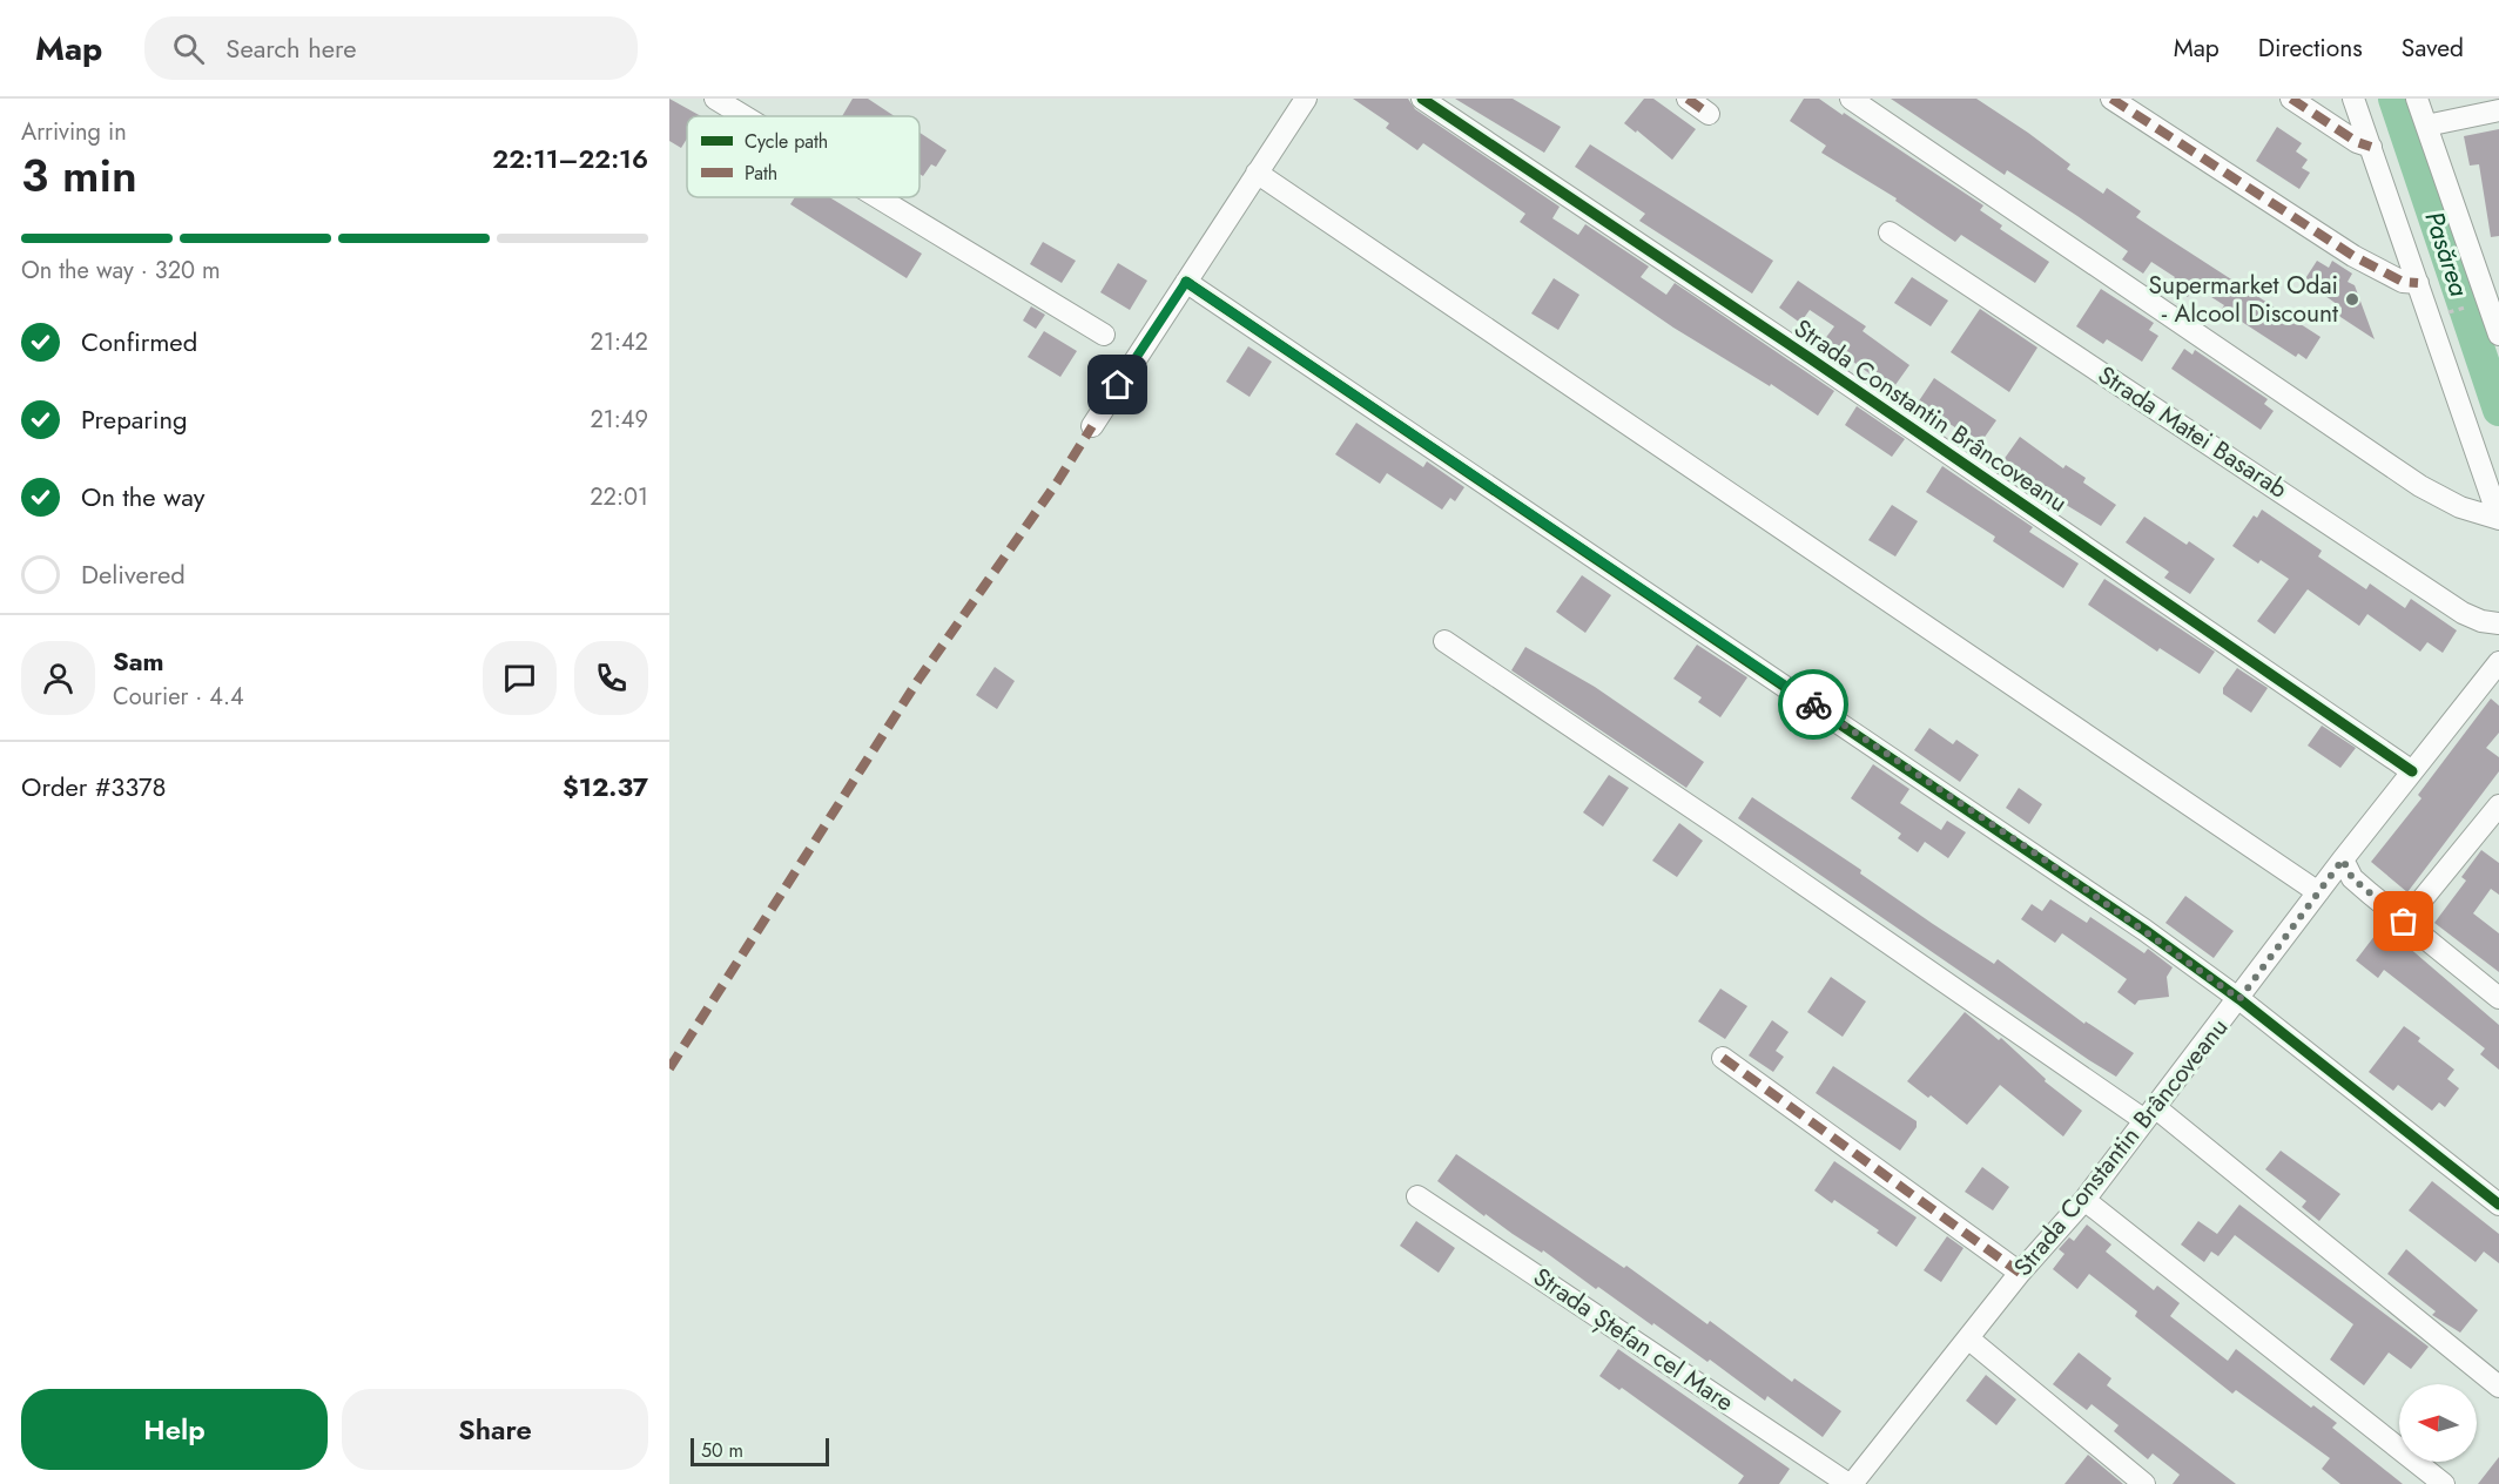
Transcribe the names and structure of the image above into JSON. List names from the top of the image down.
{
  "streets": {
    "street": ["Strada Constantin Brâncoveanu", "Strada Matei Basarab", "Strada Ștefan cel Mare"]
  },
  "crossings": [
    ["Strada Constantin Brâncoveanu", "Strada Ștefan cel Mare"]
  ],
  "water": ["Pasărea"],
  "places": ["Supermarket Odai - Alcool Discount"],
  "legend": ["Cycle path", "Path"],
  "scale_bar": "50 m",
  "north": "left",
  "page": {
    "header": "Map",
    "search": "Search here",
    "nav": ["Map", "Directions", "Saved"],
    "heading": ["3 min", "Arriving in", "22:11–22:16"],
    "panel": [
      "Sam",
      "Courier · 4.4",
      "Order #3378",
      "$12.37"
    ],
    "bar": "On the way · 320 m",
    "list": [
      ["Confirmed", "21:42"],
      ["Preparing", "21:49"],
      ["On the way", "22:01"],
      "Delivered"
    ],
    "buttons": ["Help", "Share"],
    "scale": "50 m"
  }
}
